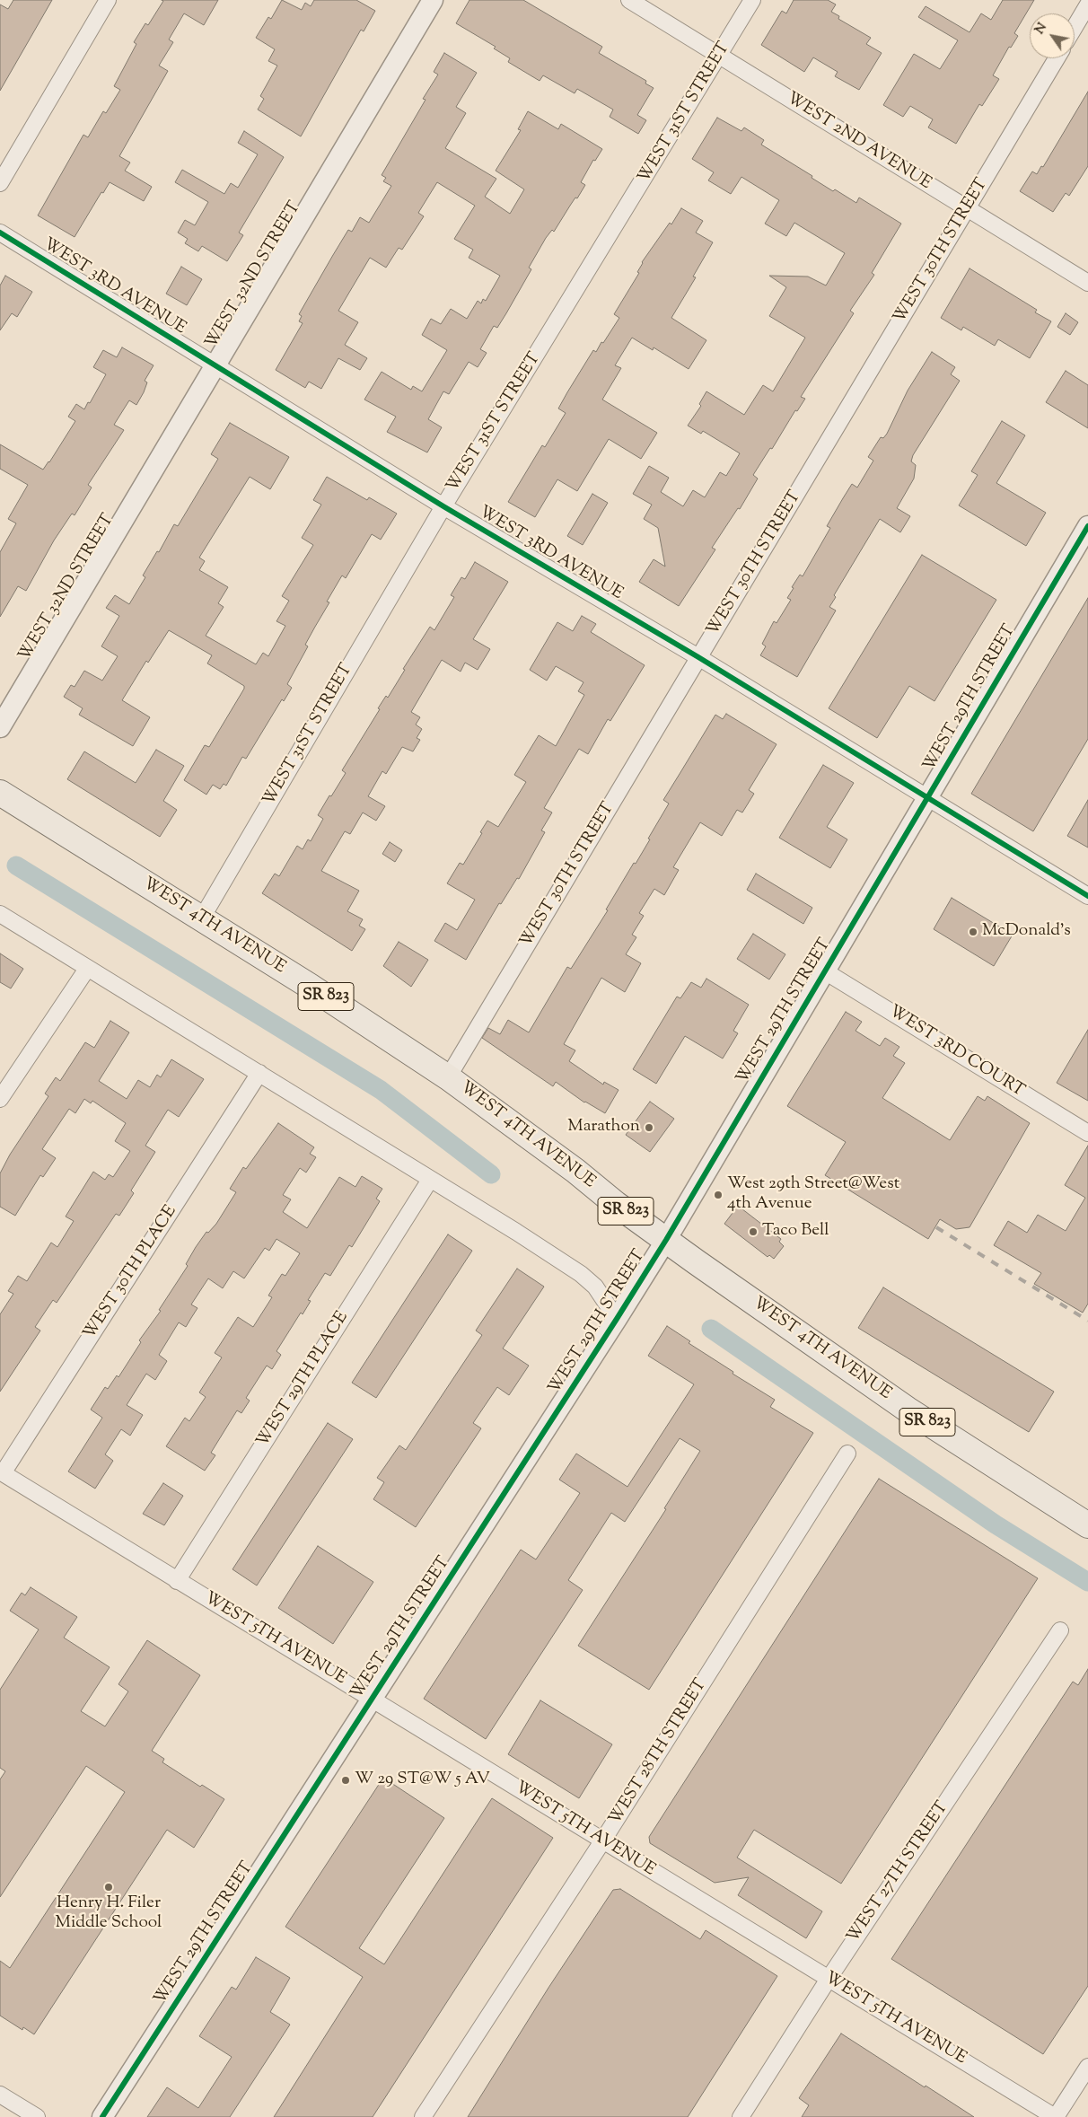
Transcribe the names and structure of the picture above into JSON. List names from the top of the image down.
{
  "streets": {
    "main road": ["WEST 4TH AVENUE", "SR 823"],
    "street": [
      "WEST 31ST STREET",
      "WEST 2ND AVENUE",
      "WEST 30TH STREET",
      "WEST 32ND STREET",
      "WEST 3RD AVENUE",
      "WEST 29TH STREET",
      "WEST 3RD COURT",
      "WEST 30TH PLACE",
      "WEST 29TH PLACE",
      "WEST 5TH AVENUE",
      "WEST 28TH STREET",
      "WEST 27TH STREET"
    ]
  },
  "crossings": [
    ["WEST 31ST STREET", "WEST 2ND AVENUE"],
    ["WEST 31ST STREET", "WEST 3RD AVENUE"],
    ["WEST 31ST STREET", "WEST 4TH AVENUE"],
    ["WEST 2ND AVENUE", "WEST 30TH STREET"],
    ["WEST 30TH STREET", "WEST 3RD AVENUE"],
    ["WEST 30TH STREET", "WEST 4TH AVENUE"],
    ["WEST 32ND STREET", "WEST 3RD AVENUE"],
    ["WEST 3RD AVENUE", "WEST 29TH STREET"],
    ["WEST 29TH STREET", "WEST 4TH AVENUE"],
    ["WEST 29TH STREET", "WEST 3RD COURT"],
    ["WEST 29TH STREET", "WEST 5TH AVENUE"],
    ["WEST 30TH PLACE", "WEST 5TH AVENUE"],
    ["WEST 29TH PLACE", "WEST 5TH AVENUE"],
    ["WEST 5TH AVENUE", "WEST 28TH STREET"],
    ["WEST 5TH AVENUE", "WEST 27TH STREET"]
  ],
  "places": [
    "McDonald's",
    "Marathon",
    "West 29th Street@West 4th Avenue",
    "Taco Bell",
    "W 29 ST@W 5 AV",
    "Henry H. Filer Middle School"
  ],
  "north": "top left"
}
